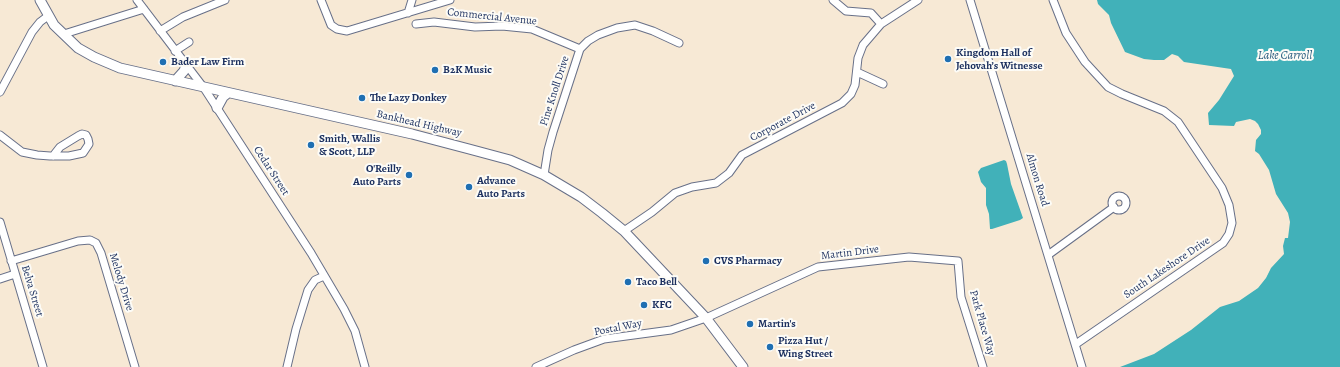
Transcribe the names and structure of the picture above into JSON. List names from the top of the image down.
{
  "streets": {
    "main road": ["Bankhead Highway"],
    "street": [
      "Commercial Avenue",
      "Pine Knoll Drive",
      "Corporate Drive",
      "Cedar Street",
      "Almon Road",
      "Martin Drive",
      "South Lakeshore Drive",
      "Melody Drive",
      "Belva Street",
      "Park Place Way",
      "Postal Way"
    ]
  },
  "crossings": [
    ["Commercial Avenue", "Pine Knoll Drive"],
    ["Pine Knoll Drive", "Bankhead Highway"],
    ["Corporate Drive", "Bankhead Highway"],
    ["Bankhead Highway", "Cedar Street"],
    ["Bankhead Highway", "Martin Drive"],
    ["Bankhead Highway", "Postal Way"],
    ["Almon Road", "South Lakeshore Drive"],
    ["Martin Drive", "Park Place Way"],
    ["Martin Drive", "Postal Way"],
    ["Melody Drive", "Belva Street"]
  ],
  "water": ["Lake Carroll"],
  "places": [
    "Kingdom Hall of Jehovah’s Witnesse",
    "Bader Law Firm",
    "B2K Music",
    "The Lazy Donkey",
    "Smith, Wallis & Scott, LLP",
    "O'Reilly Auto Parts",
    "Advance Auto Parts",
    "CVS Pharmacy",
    "Taco Bell",
    "KFC",
    "Martin's",
    "Pizza Hut / Wing Street"
  ]
}
